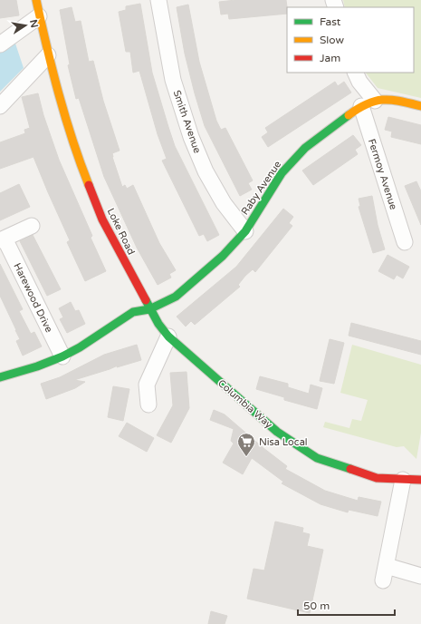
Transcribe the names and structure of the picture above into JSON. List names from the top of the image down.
{
  "streets": {
    "street": [
      "Smith Avenue",
      "Fermoy Avenue",
      "Raby Avenue",
      "Loke Road",
      "Harewood Drive",
      "Columbia Way"
    ]
  },
  "crossings": [
    ["Smith Avenue", "Raby Avenue"],
    ["Fermoy Avenue", "Raby Avenue"],
    ["Raby Avenue", "Loke Road"],
    ["Raby Avenue", "Columbia Way"],
    ["Loke Road", "Columbia Way"]
  ],
  "places": {
    "supermarket": ["Nisa Local"]
  },
  "legend": ["Fast", "Slow", "Jam"],
  "scale_bar": "50 m",
  "north": "right"
}
